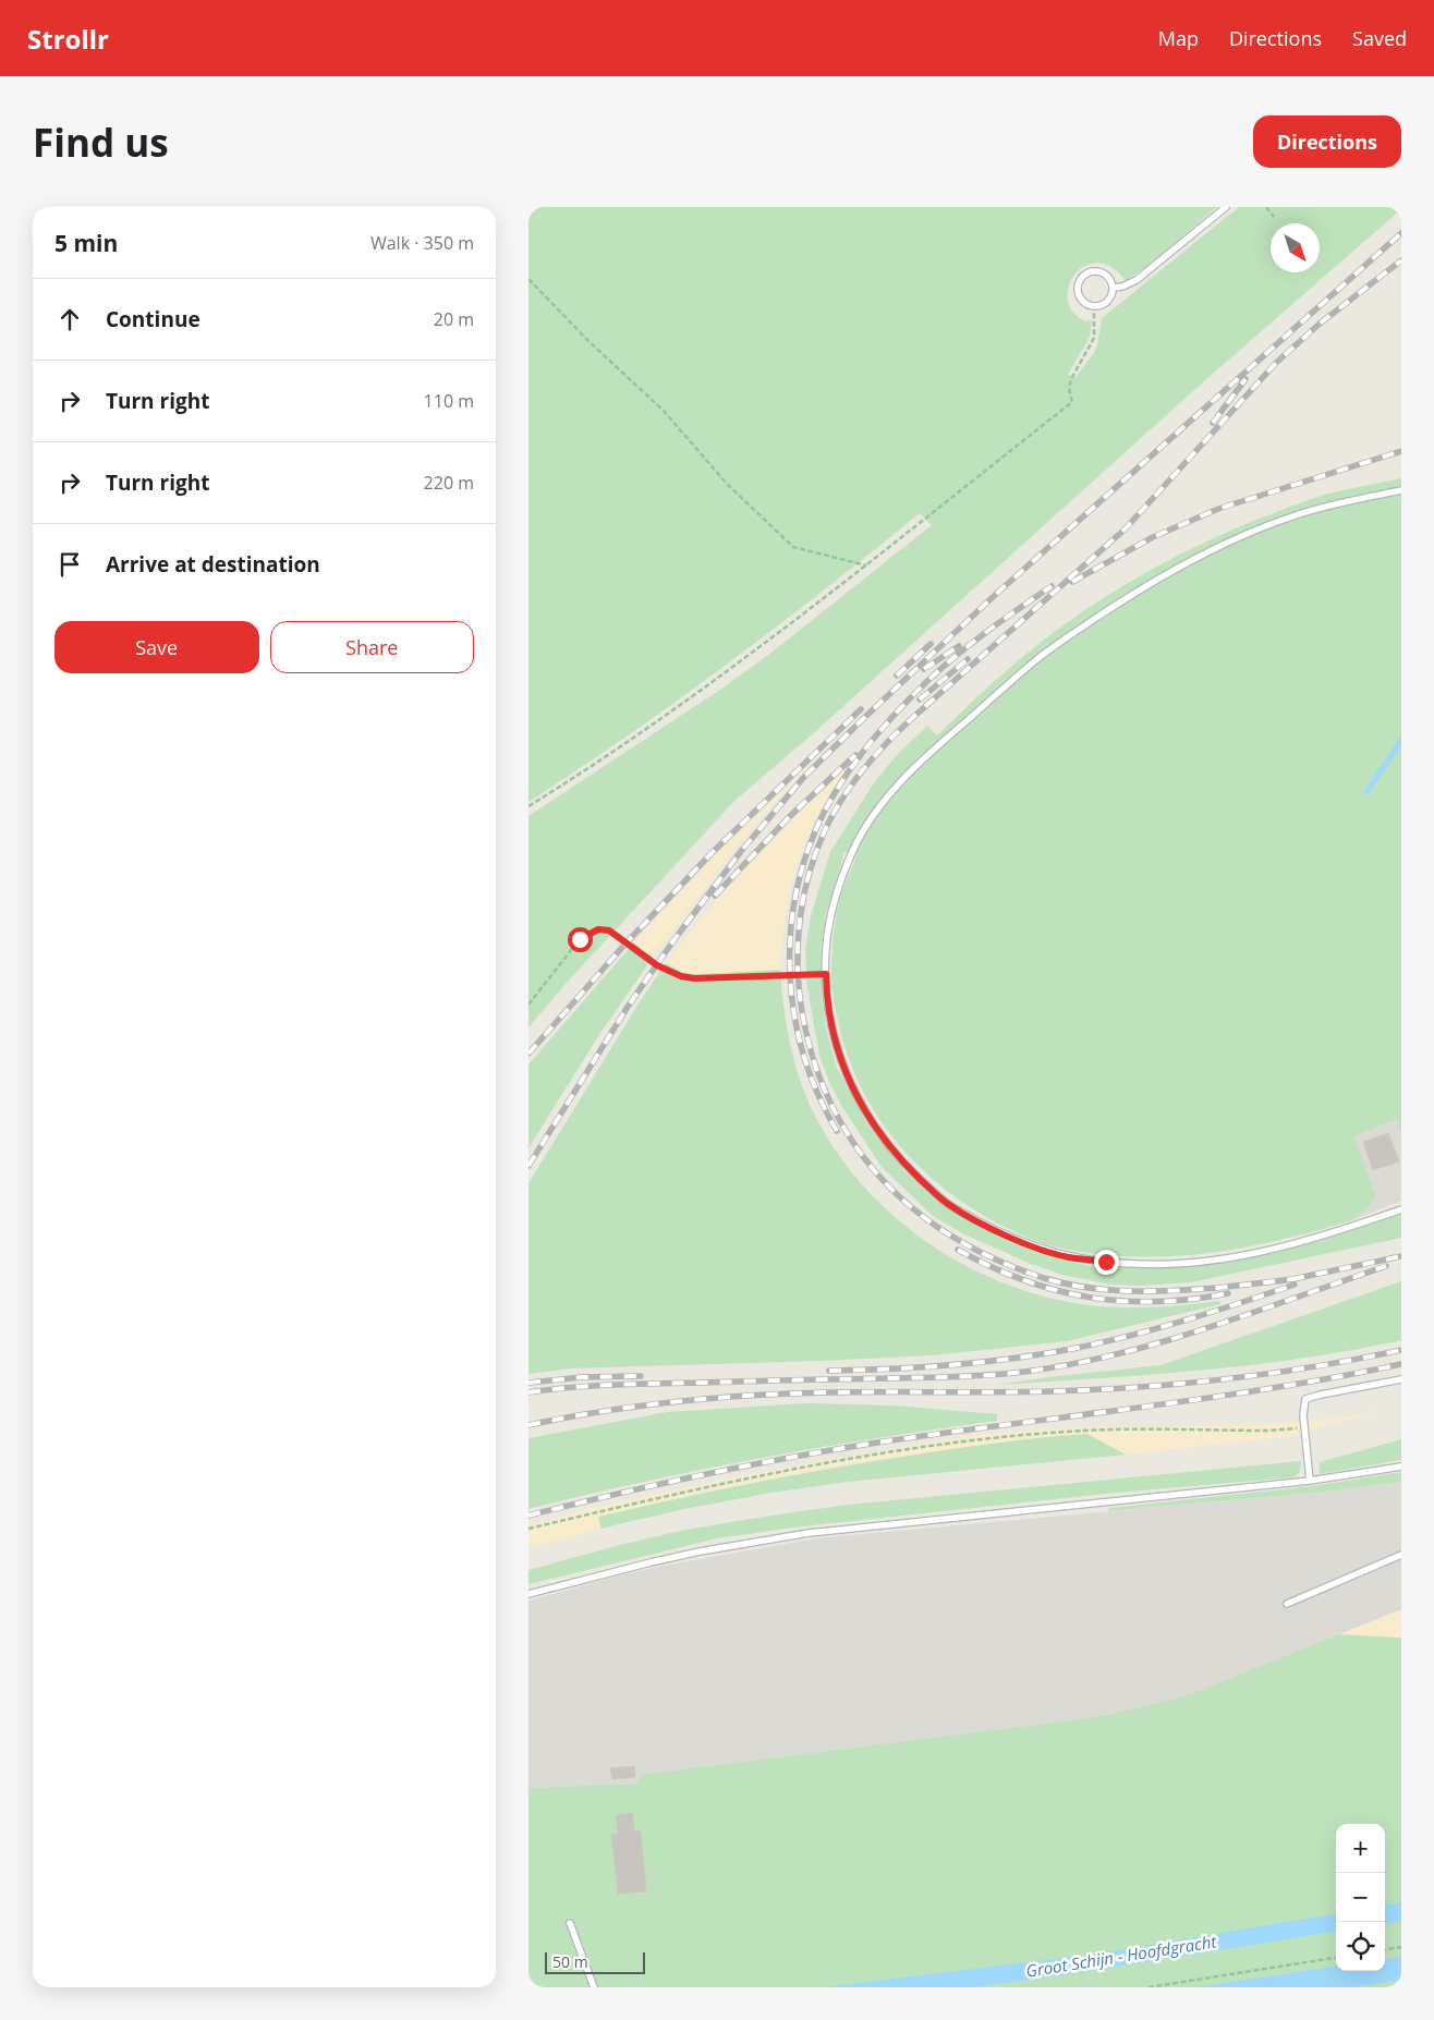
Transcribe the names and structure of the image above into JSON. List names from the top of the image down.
{
  "water": ["Groot Schijn - Hoofdgracht"],
  "scale_bar": "50 m",
  "north": "bottom right",
  "page": {
    "header": "Strollr",
    "nav": ["Map", "Directions", "Saved"],
    "buttons": [
      "Directions",
      ["Save", "Share"]
    ],
    "title": "Find us",
    "heading": ["5 min", "Walk · 350 m"],
    "list": [
      ["Continue", "20 m"],
      ["Turn right", "110 m"],
      ["Turn right", "220 m"],
      "Arrive at destination"
    ],
    "map_buttons": ["+", "−"],
    "scale": "50 m"
  }
}
